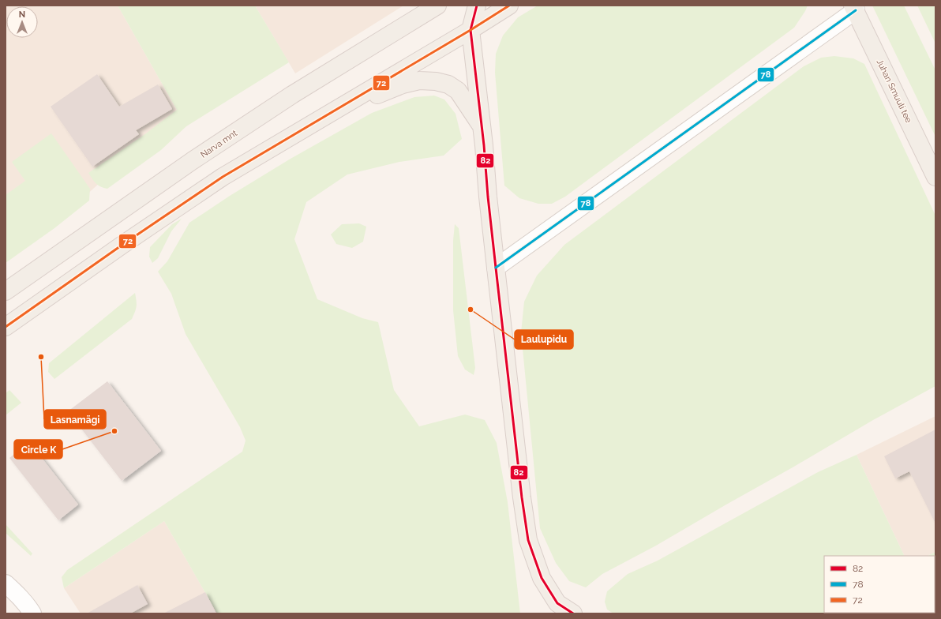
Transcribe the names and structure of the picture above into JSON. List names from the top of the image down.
{
  "streets": {
    "main road": ["Juhan Smuuli tee", "Narva mnt"]
  },
  "places": ["Laulupidu", "Lasnamägi", "Circle K"],
  "lines": ["transit line 82", "transit line 72", "transit line 78"],
  "legend": ["82", "78", "72"],
  "north": "top"
}
